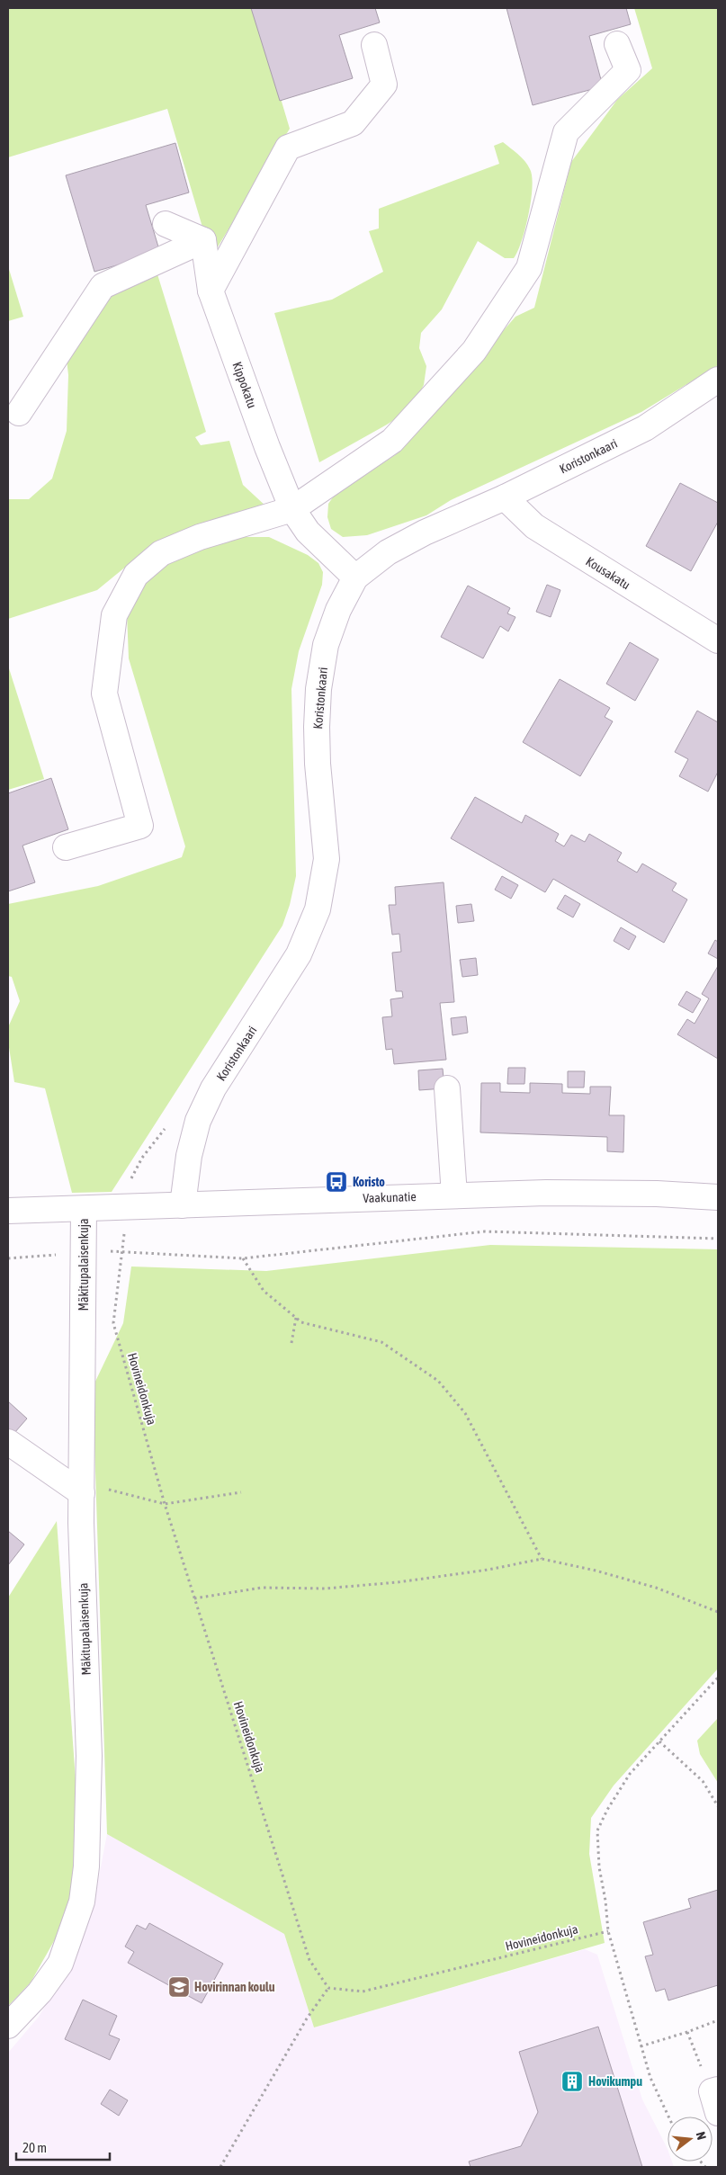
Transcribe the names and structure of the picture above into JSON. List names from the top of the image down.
{
  "streets": {
    "street": [
      "Kippokatu",
      "Koristonkaari",
      "Kousakatu",
      "Vaakunatie",
      "Mäkitupalaisenkuja"
    ],
    "path": ["Hovineidonkuja"]
  },
  "crossings": [
    ["Kippokatu", "Koristonkaari"],
    ["Koristonkaari", "Kousakatu"],
    ["Koristonkaari", "Vaakunatie"],
    ["Vaakunatie", "Mäkitupalaisenkuja"],
    ["Vaakunatie", "Hovineidonkuja"]
  ],
  "places": {
    "bus stop": ["Koristo"],
    "school or university": ["Hovirinnan koulu"],
    "building": ["Hovikumpu"]
  },
  "scale_bar": "20 m",
  "north": "right"
}
